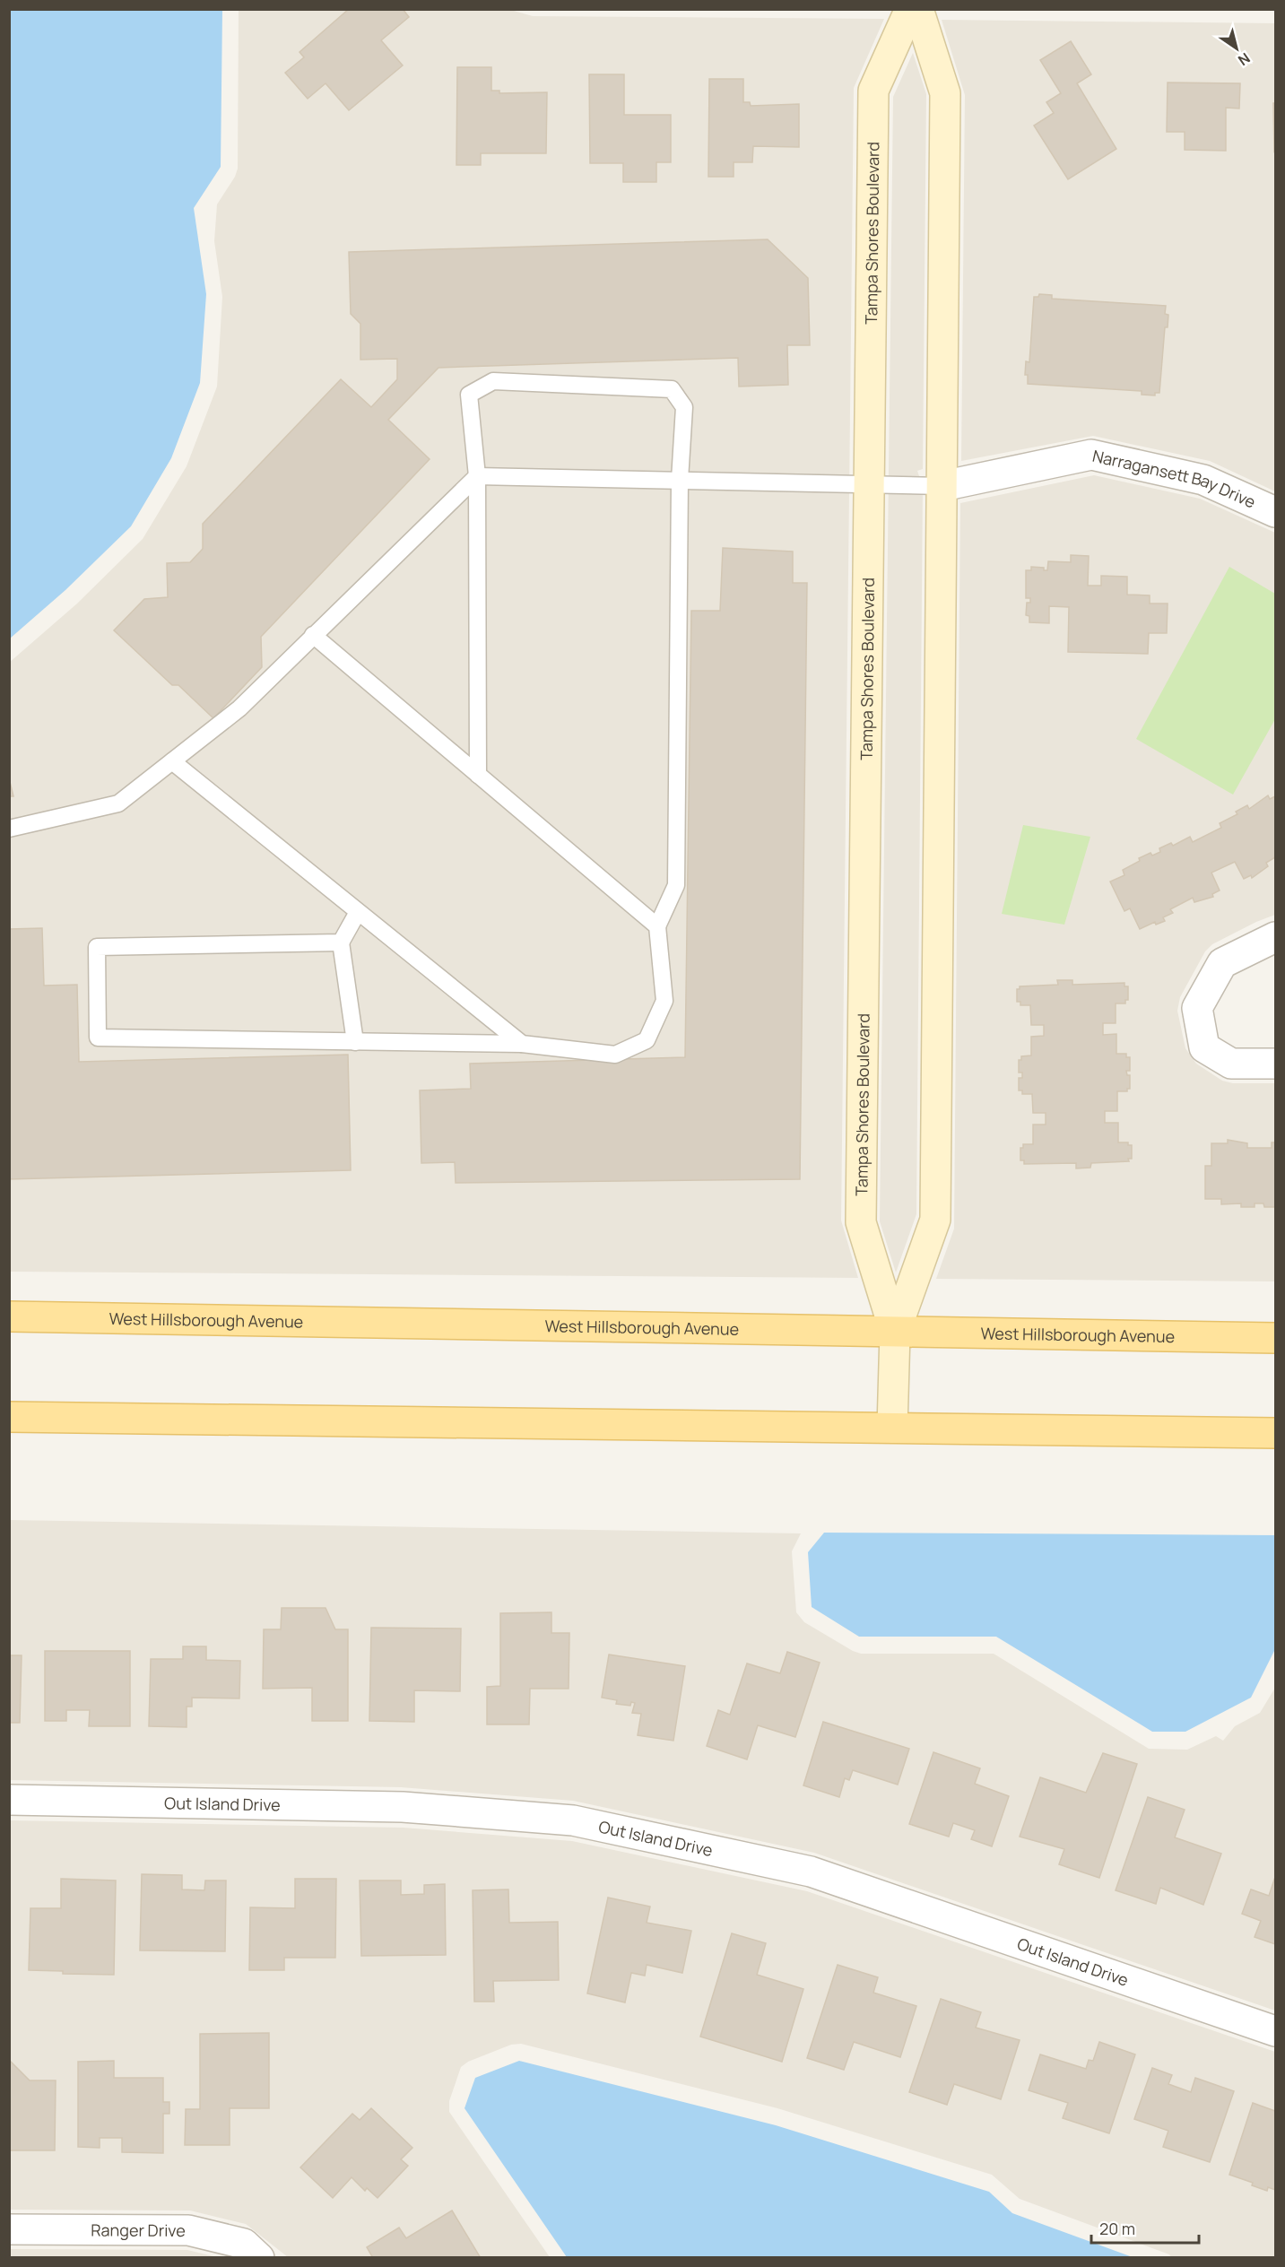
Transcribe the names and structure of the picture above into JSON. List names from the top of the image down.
{
  "streets": {
    "main road": ["West Hillsborough Avenue"],
    "street": [
      "Tampa Shores Boulevard",
      "Narragansett Bay Drive",
      "Out Island Drive",
      "Ranger Drive"
    ]
  },
  "crossings": [
    ["Tampa Shores Boulevard", "Narragansett Bay Drive"],
    ["Tampa Shores Boulevard", "West Hillsborough Avenue"]
  ],
  "scale_bar": "20 m",
  "north": "bottom right"
}
